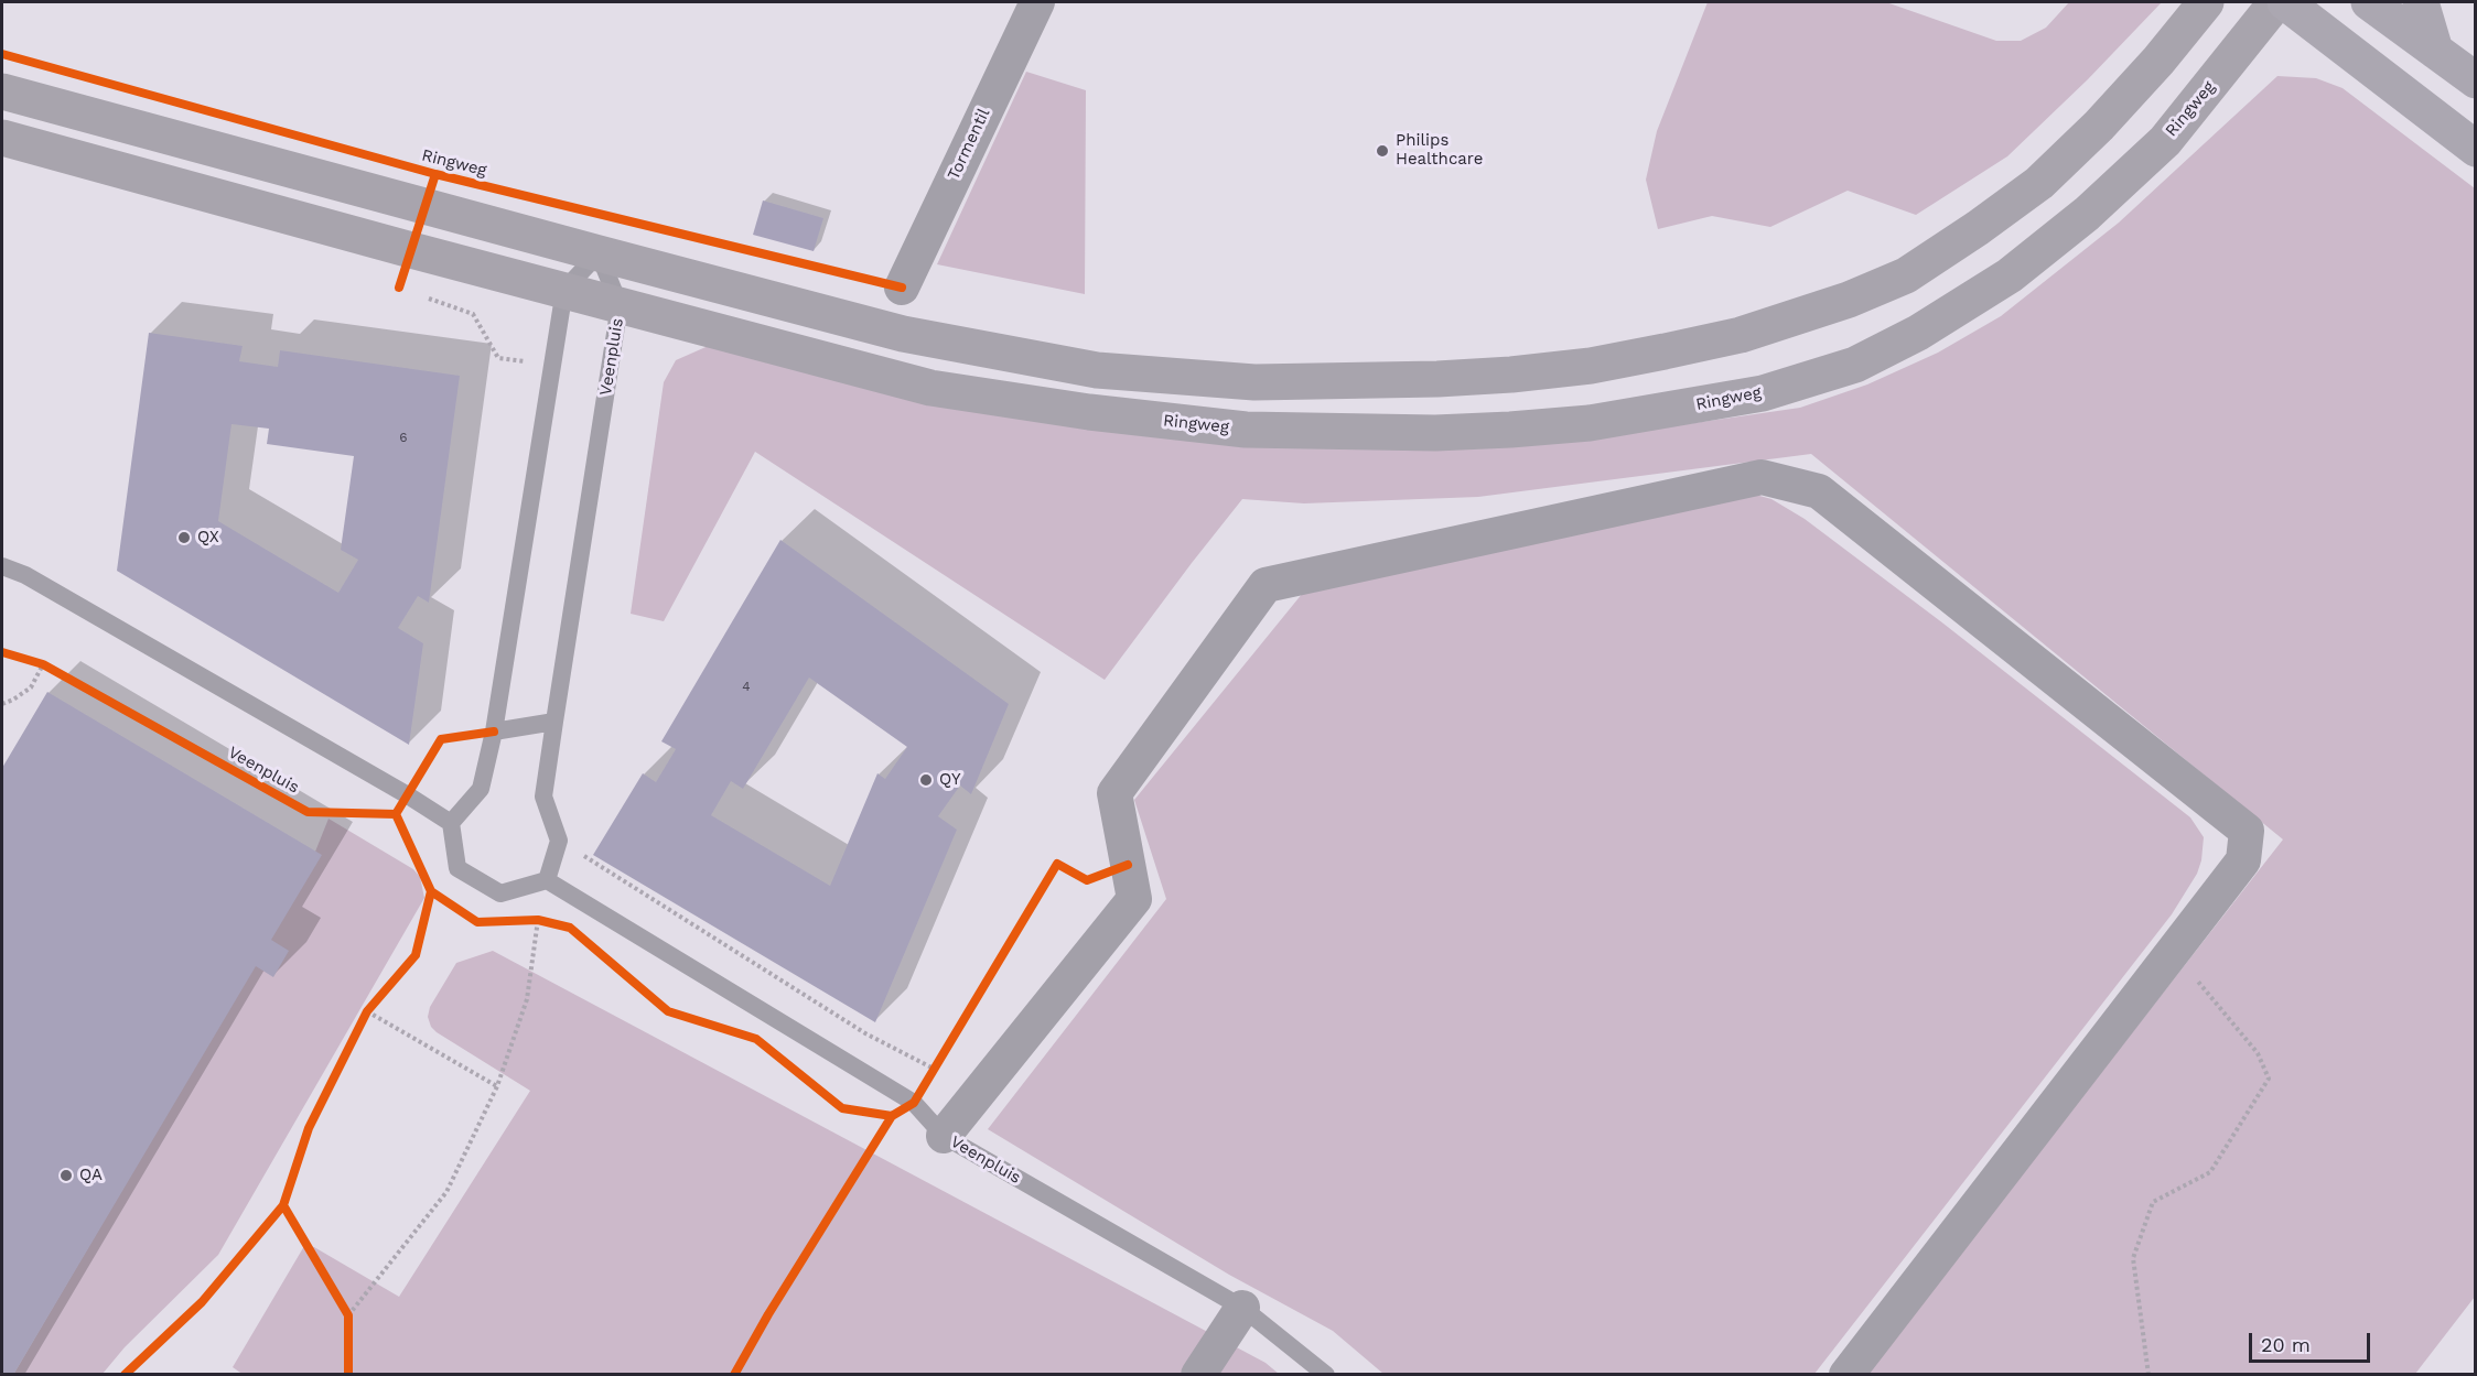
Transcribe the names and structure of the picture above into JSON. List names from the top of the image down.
{
  "streets": {
    "main road": ["Ringweg"],
    "street": ["Tormentil"],
    "lane": ["Veenpluis"]
  },
  "crossings": [
    ["Ringweg", "Veenpluis"]
  ],
  "places": [
    "Philips Healthcare",
    "QX",
    "QY",
    "QA"
  ],
  "house_numbers": ["6", "4"],
  "scale_bar": "20 m"
}
